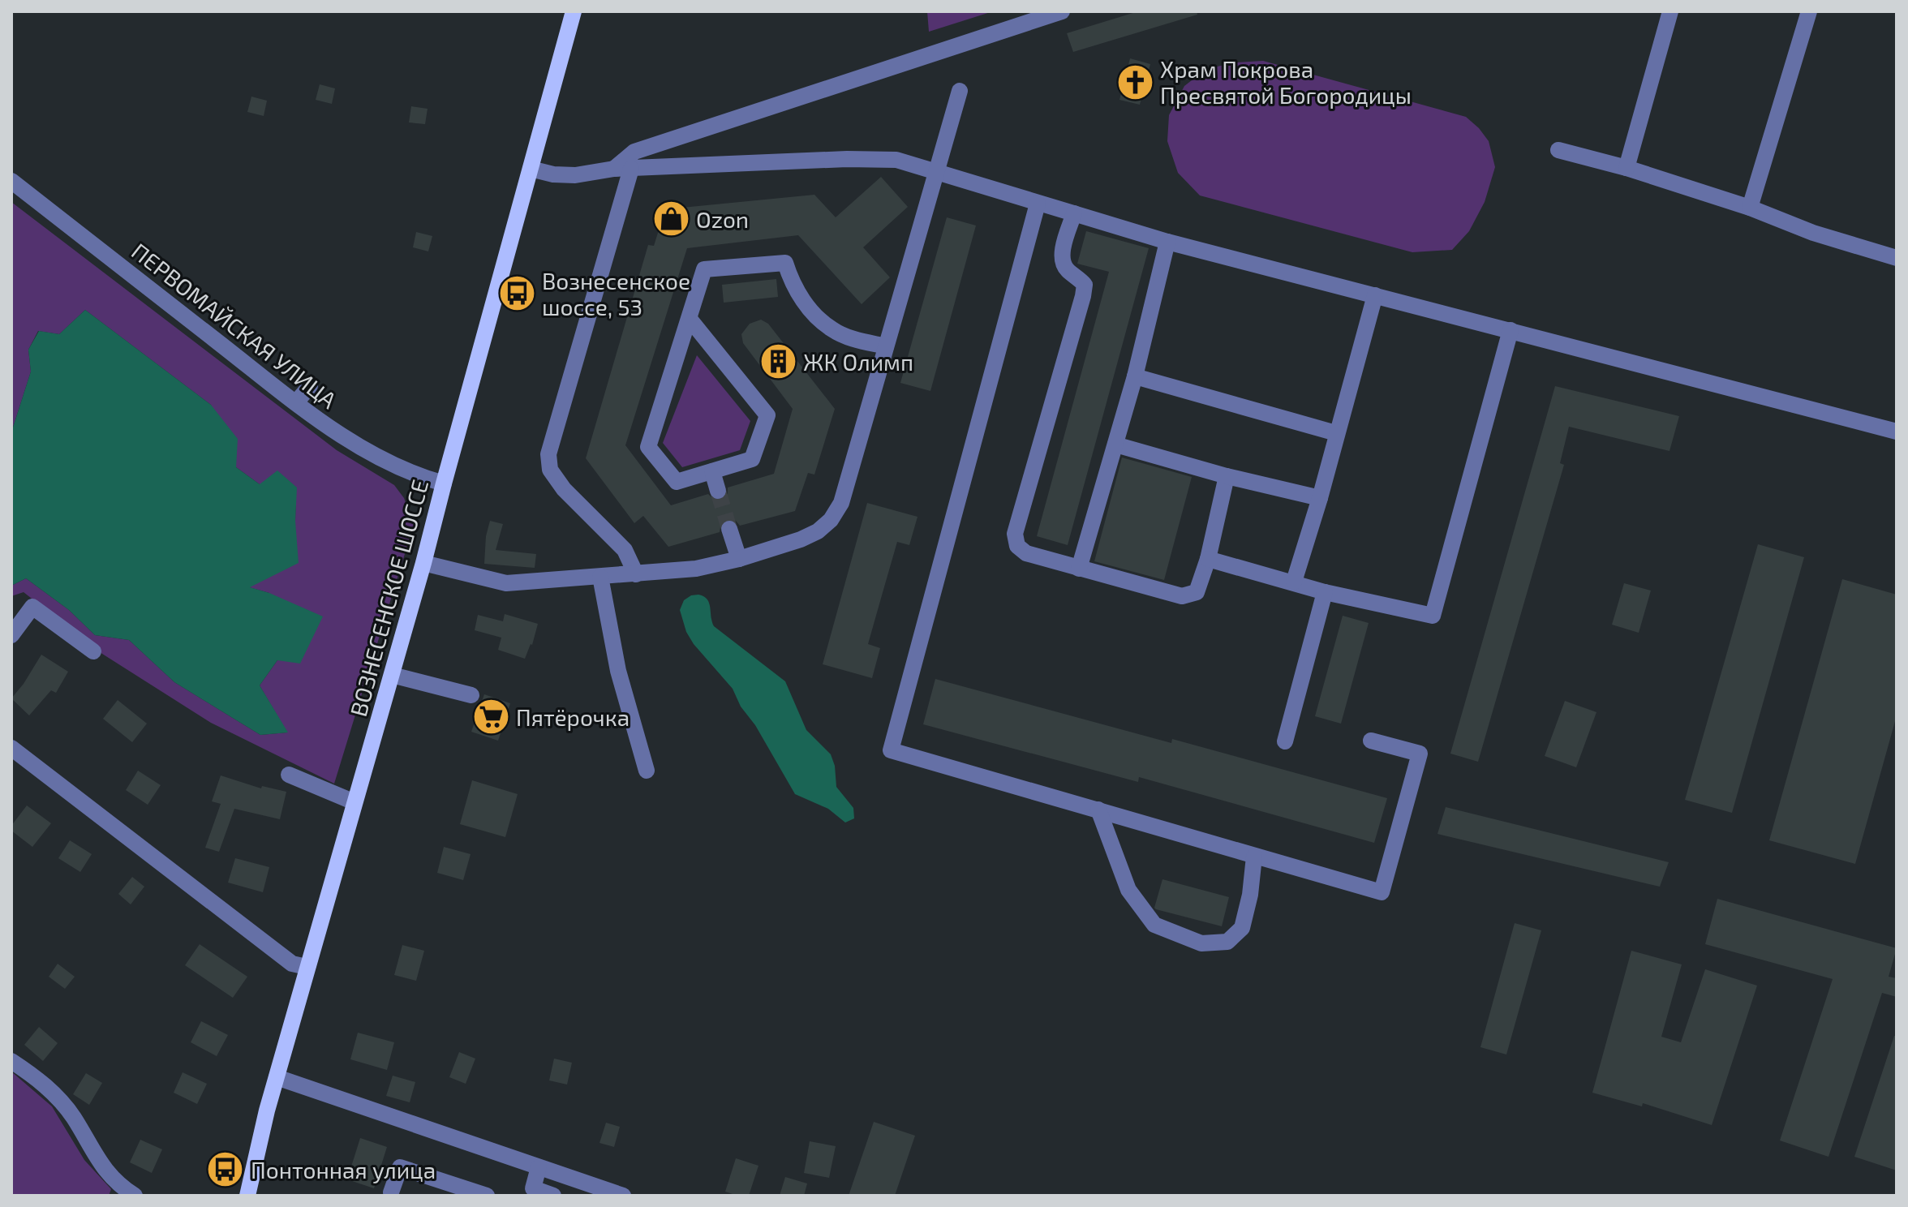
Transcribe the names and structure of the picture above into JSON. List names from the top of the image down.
{
  "streets": {
    "main road": ["ВОЗНЕСЕНСКОЕ ШОССЕ"],
    "street": ["ПЕРВОМАЙСКАЯ УЛИЦА"]
  },
  "crossings": [
    ["ПЕРВОМАЙСКАЯ УЛИЦА", "ВОЗНЕСЕНСКОЕ ШОССЕ"]
  ],
  "places": {
    "church": ["Храм Покрова Пресвятой Богородицы"],
    "shop": ["Ozon"],
    "bus stop": ["Вознесенское шоссе, 53", "Понтонная улица"],
    "building": ["ЖК Олимп"],
    "supermarket": ["Пятёрочка"]
  }
}
